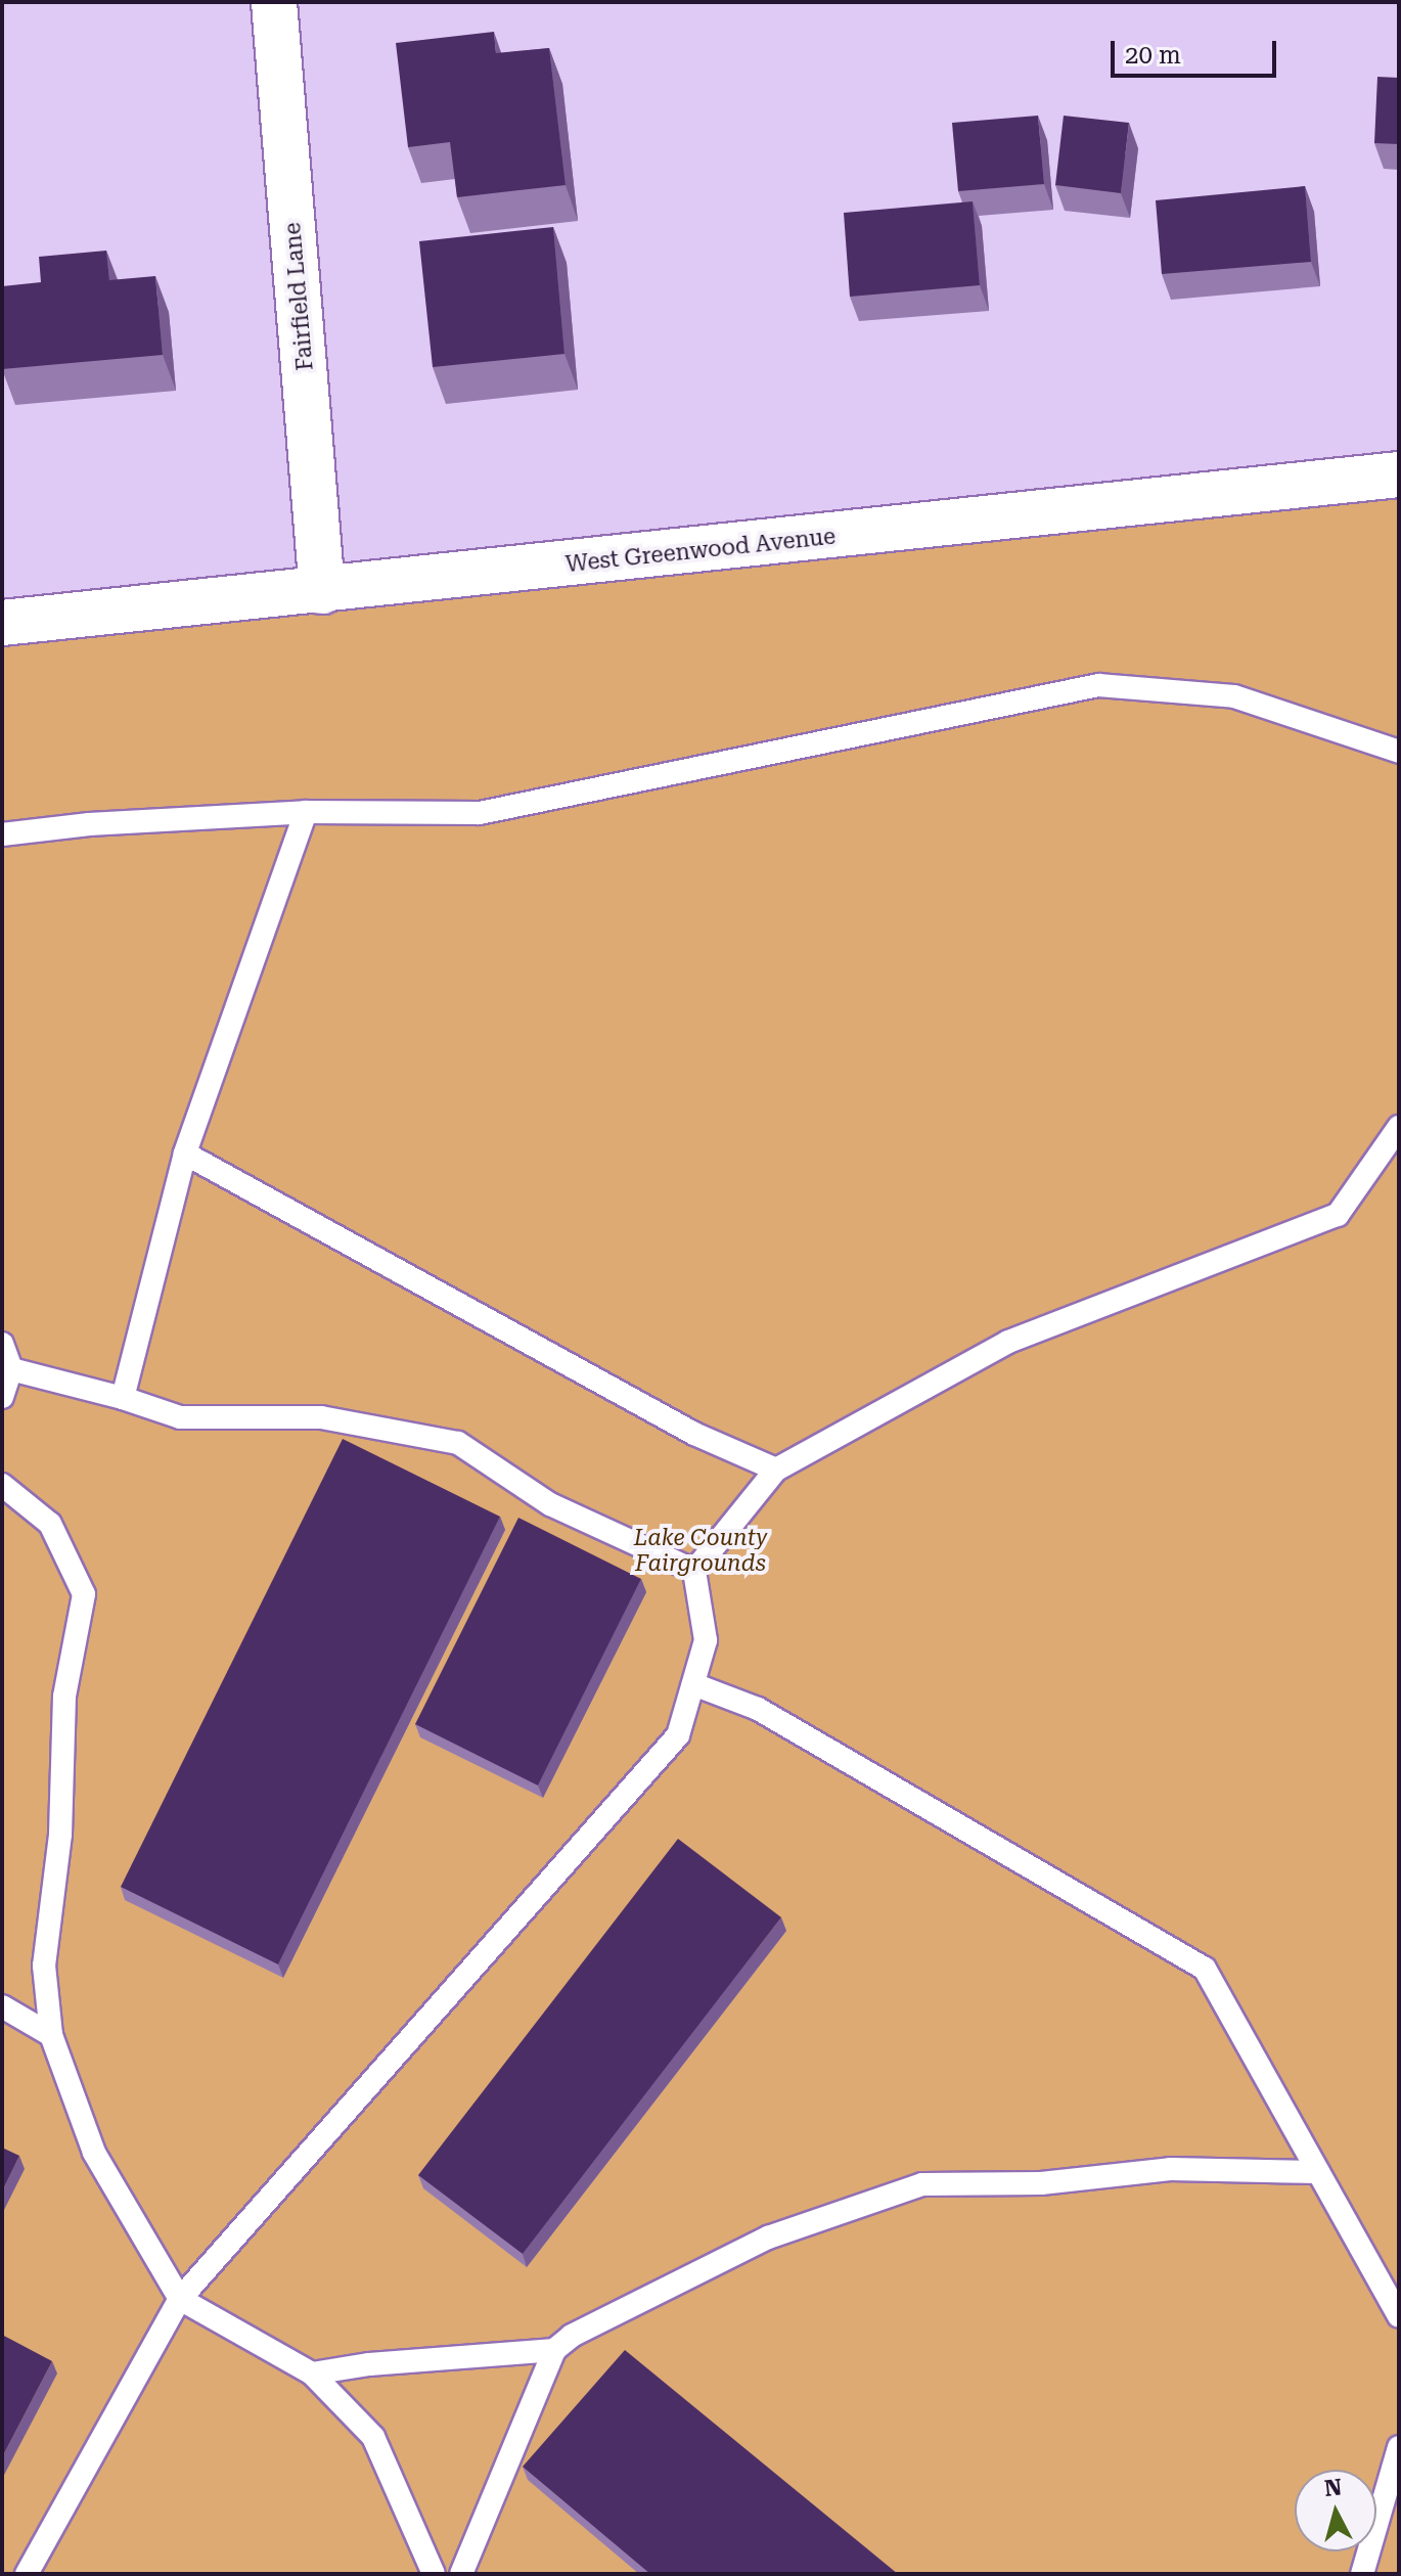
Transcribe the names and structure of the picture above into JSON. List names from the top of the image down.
{
  "streets": {
    "street": ["Fairfield Lane", "West Greenwood Avenue"]
  },
  "crossings": [
    ["Fairfield Lane", "West Greenwood Avenue"]
  ],
  "parks": ["Lake County Fairgrounds"],
  "scale_bar": "20 m",
  "north": "top"
}
